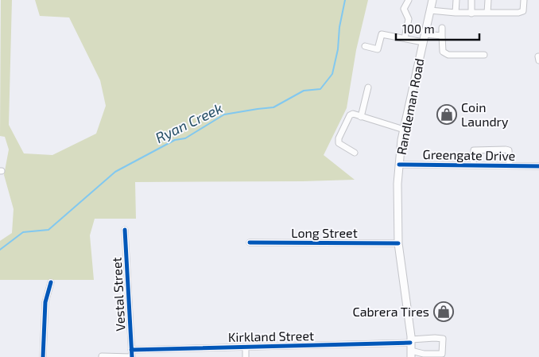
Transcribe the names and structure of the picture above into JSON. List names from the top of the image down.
{
  "streets": {
    "main road": ["Randleman Road"],
    "street": [
      "Greengate Drive",
      "Long Street",
      "Vestal Street",
      "Kirkland Street"
    ]
  },
  "crossings": [
    ["Randleman Road", "Greengate Drive"],
    ["Randleman Road", "Long Street"],
    ["Randleman Road", "Kirkland Street"],
    ["Vestal Street", "Kirkland Street"]
  ],
  "water": ["Ryan Creek"],
  "places": {
    "shop": ["Coin Laundry", "Cabrera Tires"]
  },
  "scale_bar": "100 m"
}
